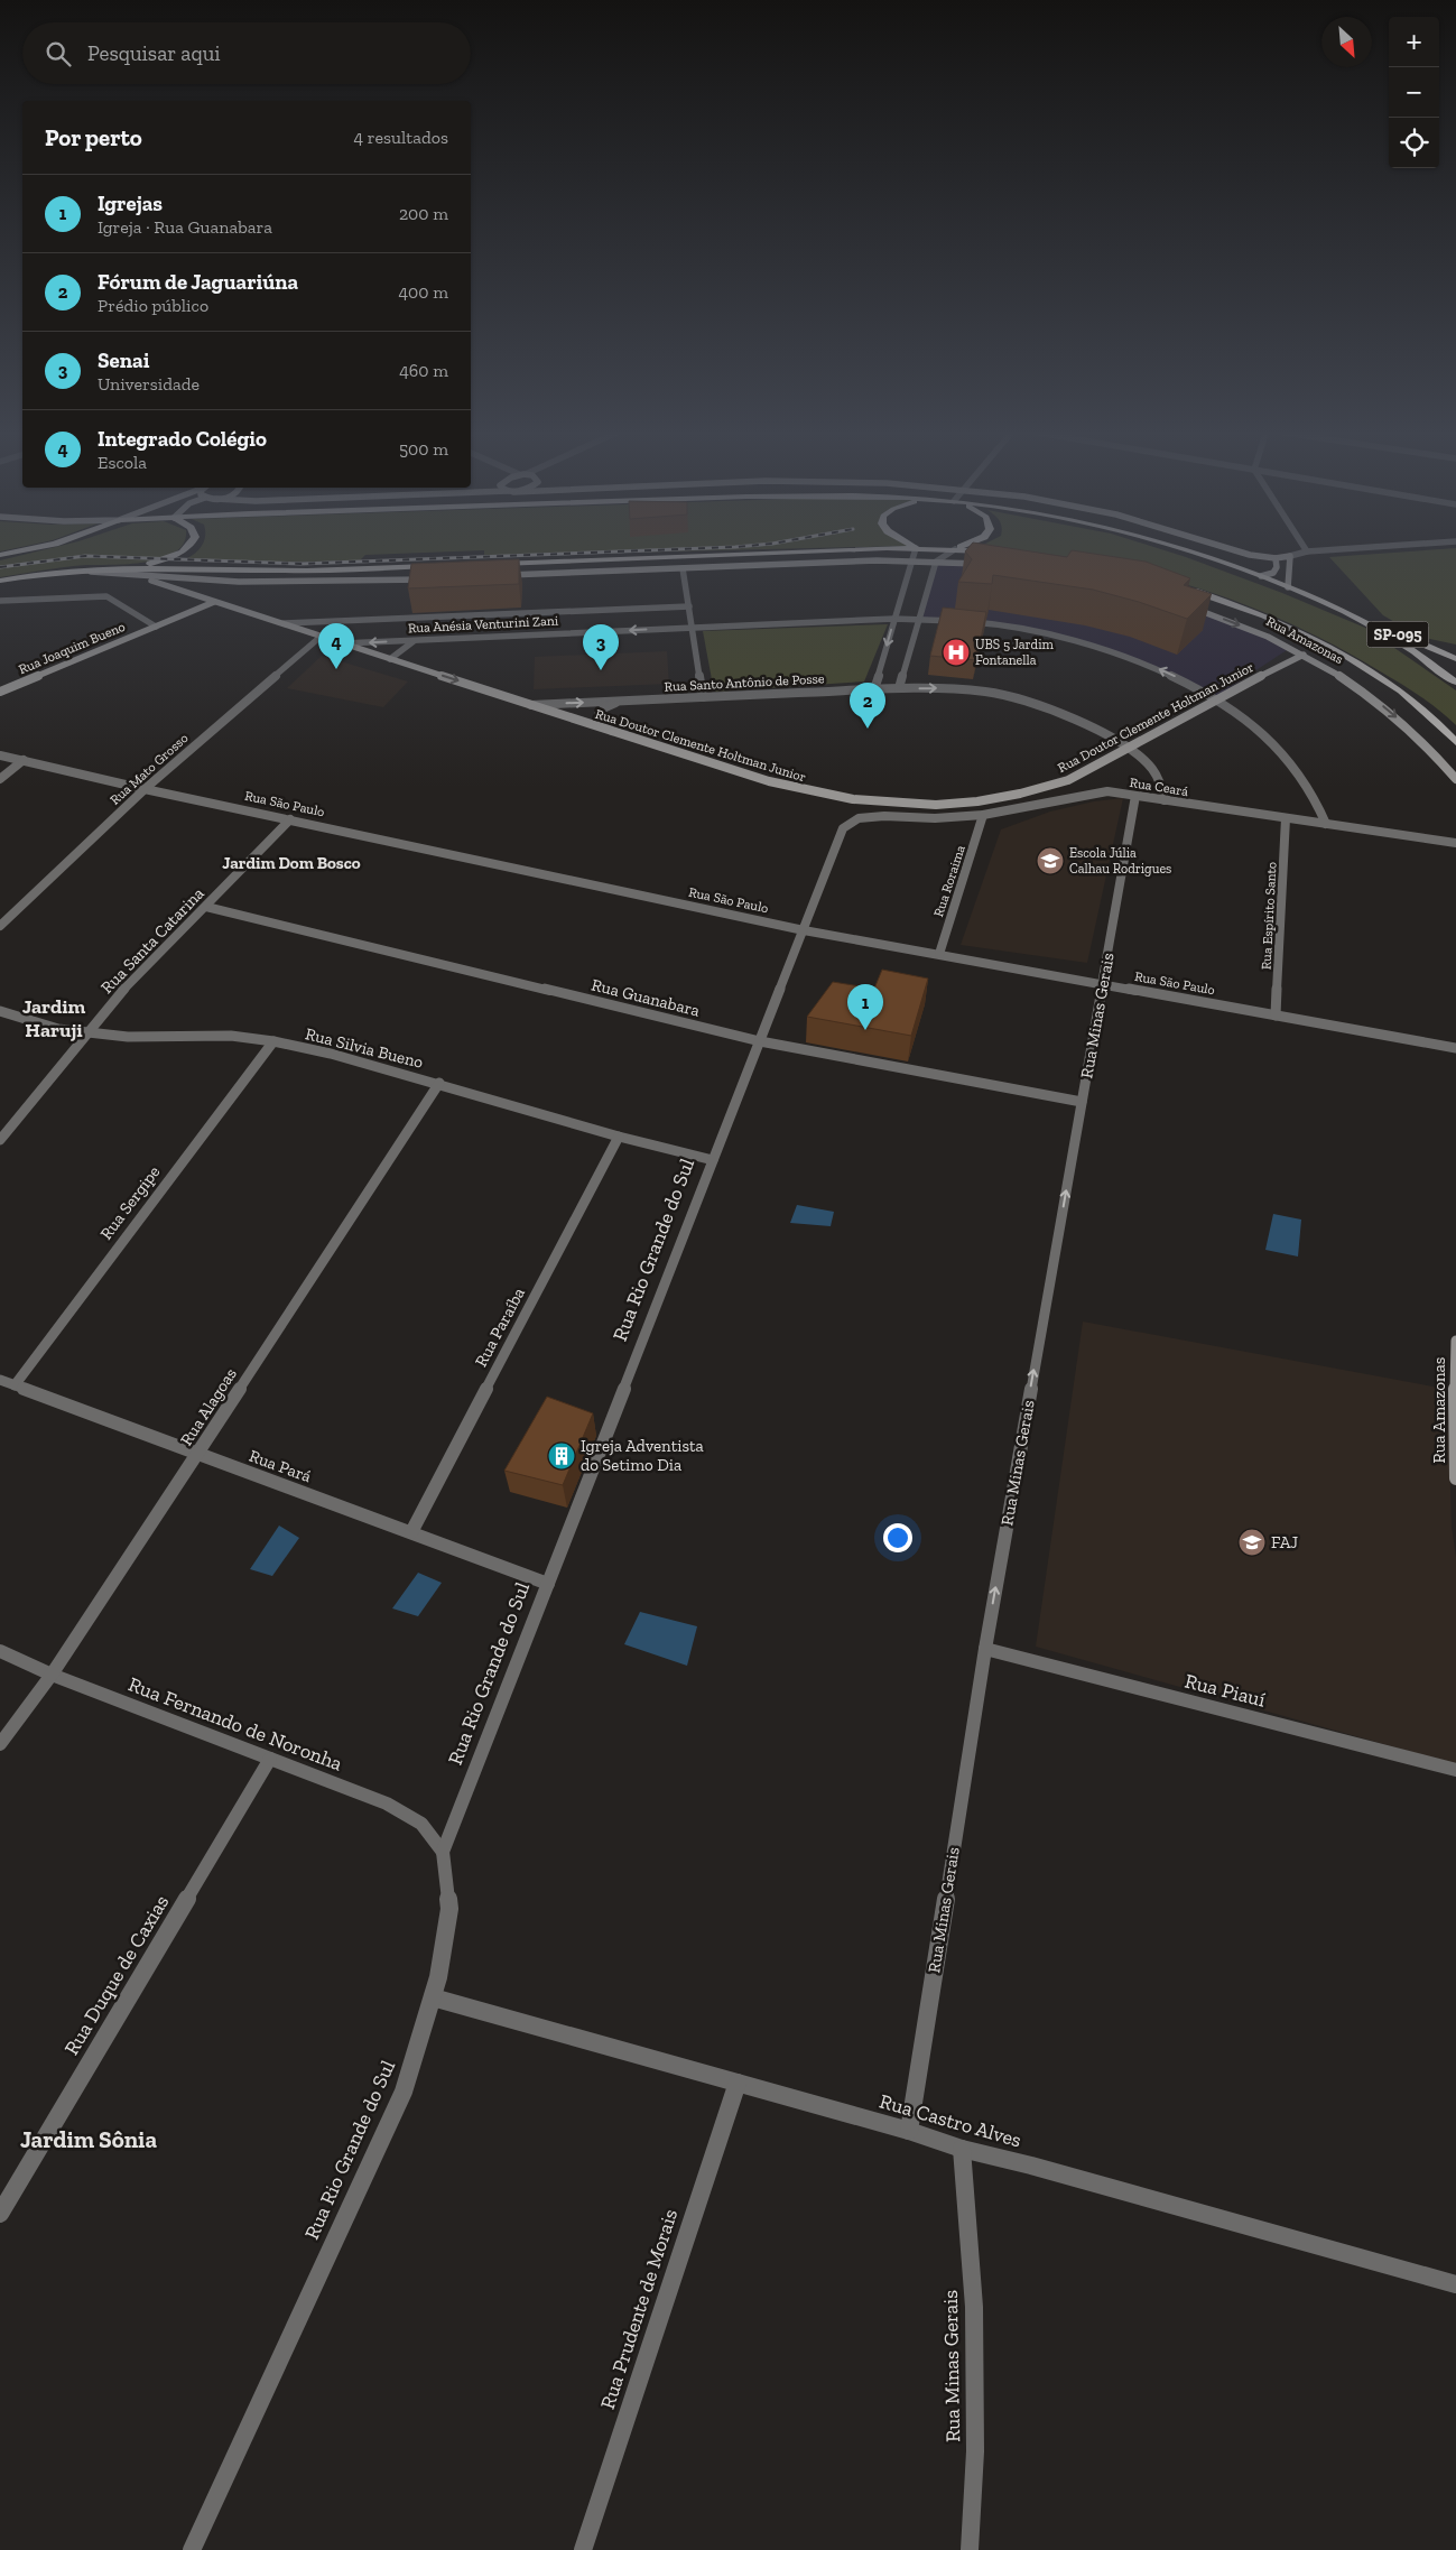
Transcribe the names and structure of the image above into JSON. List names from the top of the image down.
{
  "streets": {
    "main road": ["SP-095"],
    "street": [
      "Rua Anésia Venturini Zani",
      "Rua Amazonas",
      "Rua Joaquim Bueno",
      "Rua Santo Antônio de Posse",
      "Rua Doutor Clemente Holtman Junior",
      "Rua Mato Grosso",
      "Rua Ceará",
      "Rua São Paulo",
      "Rua Roraima",
      "Rua Espírito Santo",
      "Rua Santa Catarina",
      "Rua Guanabara",
      "Rua Minas Gerais",
      "Rua Silvia Bueno",
      "Rua Sergipe",
      "Rua Rio Grande do Sul",
      "Rua Paraíba",
      "Rua Alagoas",
      "Rua Pará",
      "Rua Piauí",
      "Rua Fernando de Noronha",
      "Rua Duque de Caxias",
      "Rua Castro Alves",
      "Rua Prudente de Morais"
    ]
  },
  "crossings": [
    ["Rua Anésia Venturini Zani", "Rua Doutor Clemente Holtman Junior"],
    ["Rua Anésia Venturini Zani", "Rua Ceará"],
    ["Rua Amazonas", "Rua Doutor Clemente Holtman Junior"],
    ["Rua Joaquim Bueno", "Rua Doutor Clemente Holtman Junior"],
    ["Rua Santo Antônio de Posse", "Rua Doutor Clemente Holtman Junior"],
    ["Rua Santo Antônio de Posse", "Rua Ceará"],
    ["Rua Doutor Clemente Holtman Junior", "Rua Mato Grosso"],
    ["Rua Mato Grosso", "Rua São Paulo"],
    ["Rua Ceará", "Rua Roraima"],
    ["Rua Ceará", "Rua Espírito Santo"],
    ["Rua Ceará", "Rua Minas Gerais"],
    ["Rua Ceará", "Rua Rio Grande do Sul"],
    ["Rua São Paulo", "Rua Roraima"],
    ["Rua São Paulo", "Rua Espírito Santo"],
    ["Rua São Paulo", "Rua Santa Catarina"],
    ["Rua São Paulo", "Rua Minas Gerais"],
    ["Rua São Paulo", "Rua Rio Grande do Sul"],
    ["Rua Santa Catarina", "Rua Guanabara"],
    ["Rua Santa Catarina", "Rua Silvia Bueno"],
    ["Rua Guanabara", "Rua Minas Gerais"],
    ["Rua Guanabara", "Rua Rio Grande do Sul"],
    ["Rua Minas Gerais", "Rua Piauí"],
    ["Rua Minas Gerais", "Rua Castro Alves"],
    ["Rua Silvia Bueno", "Rua Sergipe"],
    ["Rua Silvia Bueno", "Rua Rio Grande do Sul"],
    ["Rua Silvia Bueno", "Rua Paraíba"],
    ["Rua Silvia Bueno", "Rua Alagoas"],
    ["Rua Sergipe", "Rua Pará"],
    ["Rua Rio Grande do Sul", "Rua Pará"],
    ["Rua Rio Grande do Sul", "Rua Fernando de Noronha"],
    ["Rua Rio Grande do Sul", "Rua Castro Alves"],
    ["Rua Paraíba", "Rua Pará"],
    ["Rua Alagoas", "Rua Pará"],
    ["Rua Alagoas", "Rua Fernando de Noronha"],
    ["Rua Fernando de Noronha", "Rua Duque de Caxias"],
    ["Rua Castro Alves", "Rua Prudente de Morais"]
  ],
  "one_way": ["Rua Amazonas", "Rua Santo Antônio de Posse"],
  "districts": ["Jardim Dom Bosco", "Jardim Haruji", "Jardim Sônia"],
  "places": {
    "hospital": ["UBS 5 Jardim Fontanella"],
    "school or university": ["Escola Júlia Calhau Rodrigues", "FAJ"],
    "building": ["Igreja Adventista do Setimo Dia"]
  },
  "north": "bottom right",
  "page": {
    "map_buttons": ["+", "−"],
    "search": "Pesquisar aqui",
    "heading": ["Por perto", "4 resultados"],
    "list": [
      {
        "mark": "1",
        "name": "Igrejas",
        "note": "Igreja · Rua Guanabara",
        "value": "200 m"
      },
      {
        "mark": "2",
        "name": "Fórum de Jaguariúna",
        "note": "Prédio público",
        "value": "400 m"
      },
      {
        "mark": "3",
        "name": "Senai",
        "note": "Universidade",
        "value": "460 m"
      },
      {
        "mark": "4",
        "name": "Integrado Colégio",
        "note": "Escola",
        "value": "500 m"
      }
    ],
    "pins": [
      "4",
      "3",
      "2",
      "1"
    ]
  }
}
